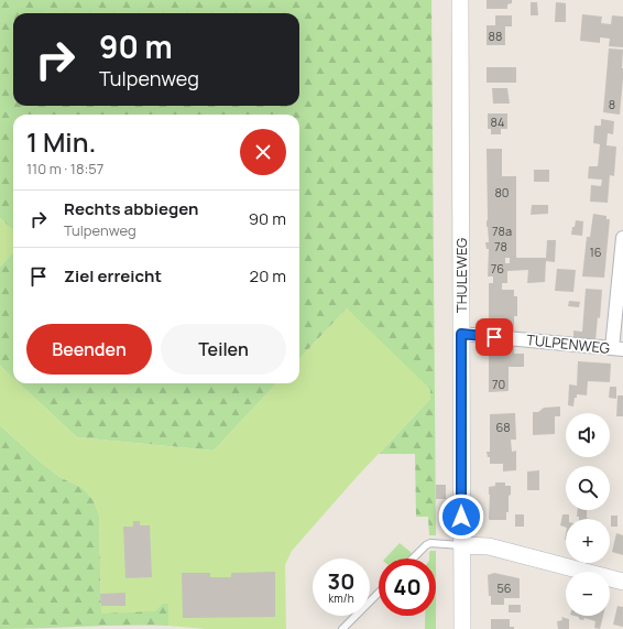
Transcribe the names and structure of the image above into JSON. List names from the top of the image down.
{
  "streets": {
    "street": ["THULEWEG", "TULPENWEG"]
  },
  "crossings": [
    ["THULEWEG", "TULPENWEG"]
  ],
  "house_numbers": [
    "88",
    "8",
    "84",
    "80",
    "78a",
    "78",
    "16",
    "76",
    "70",
    "68",
    "56"
  ],
  "page": {
    "turn": ["90 m", "Tulpenweg"],
    "heading": ["1 Min.", "110 m · 18:57"],
    "list": [
      {
        "name": "Rechts abbiegen",
        "note": "Tulpenweg",
        "value": "90 m"
      },
      {
        "name": "Ziel erreicht",
        "value": "20 m"
      }
    ],
    "buttons": ["Beenden", "Teilen"],
    "map_buttons": ["+", "−"],
    "speed": "30 km/h",
    "limit": "40"
  }
}
